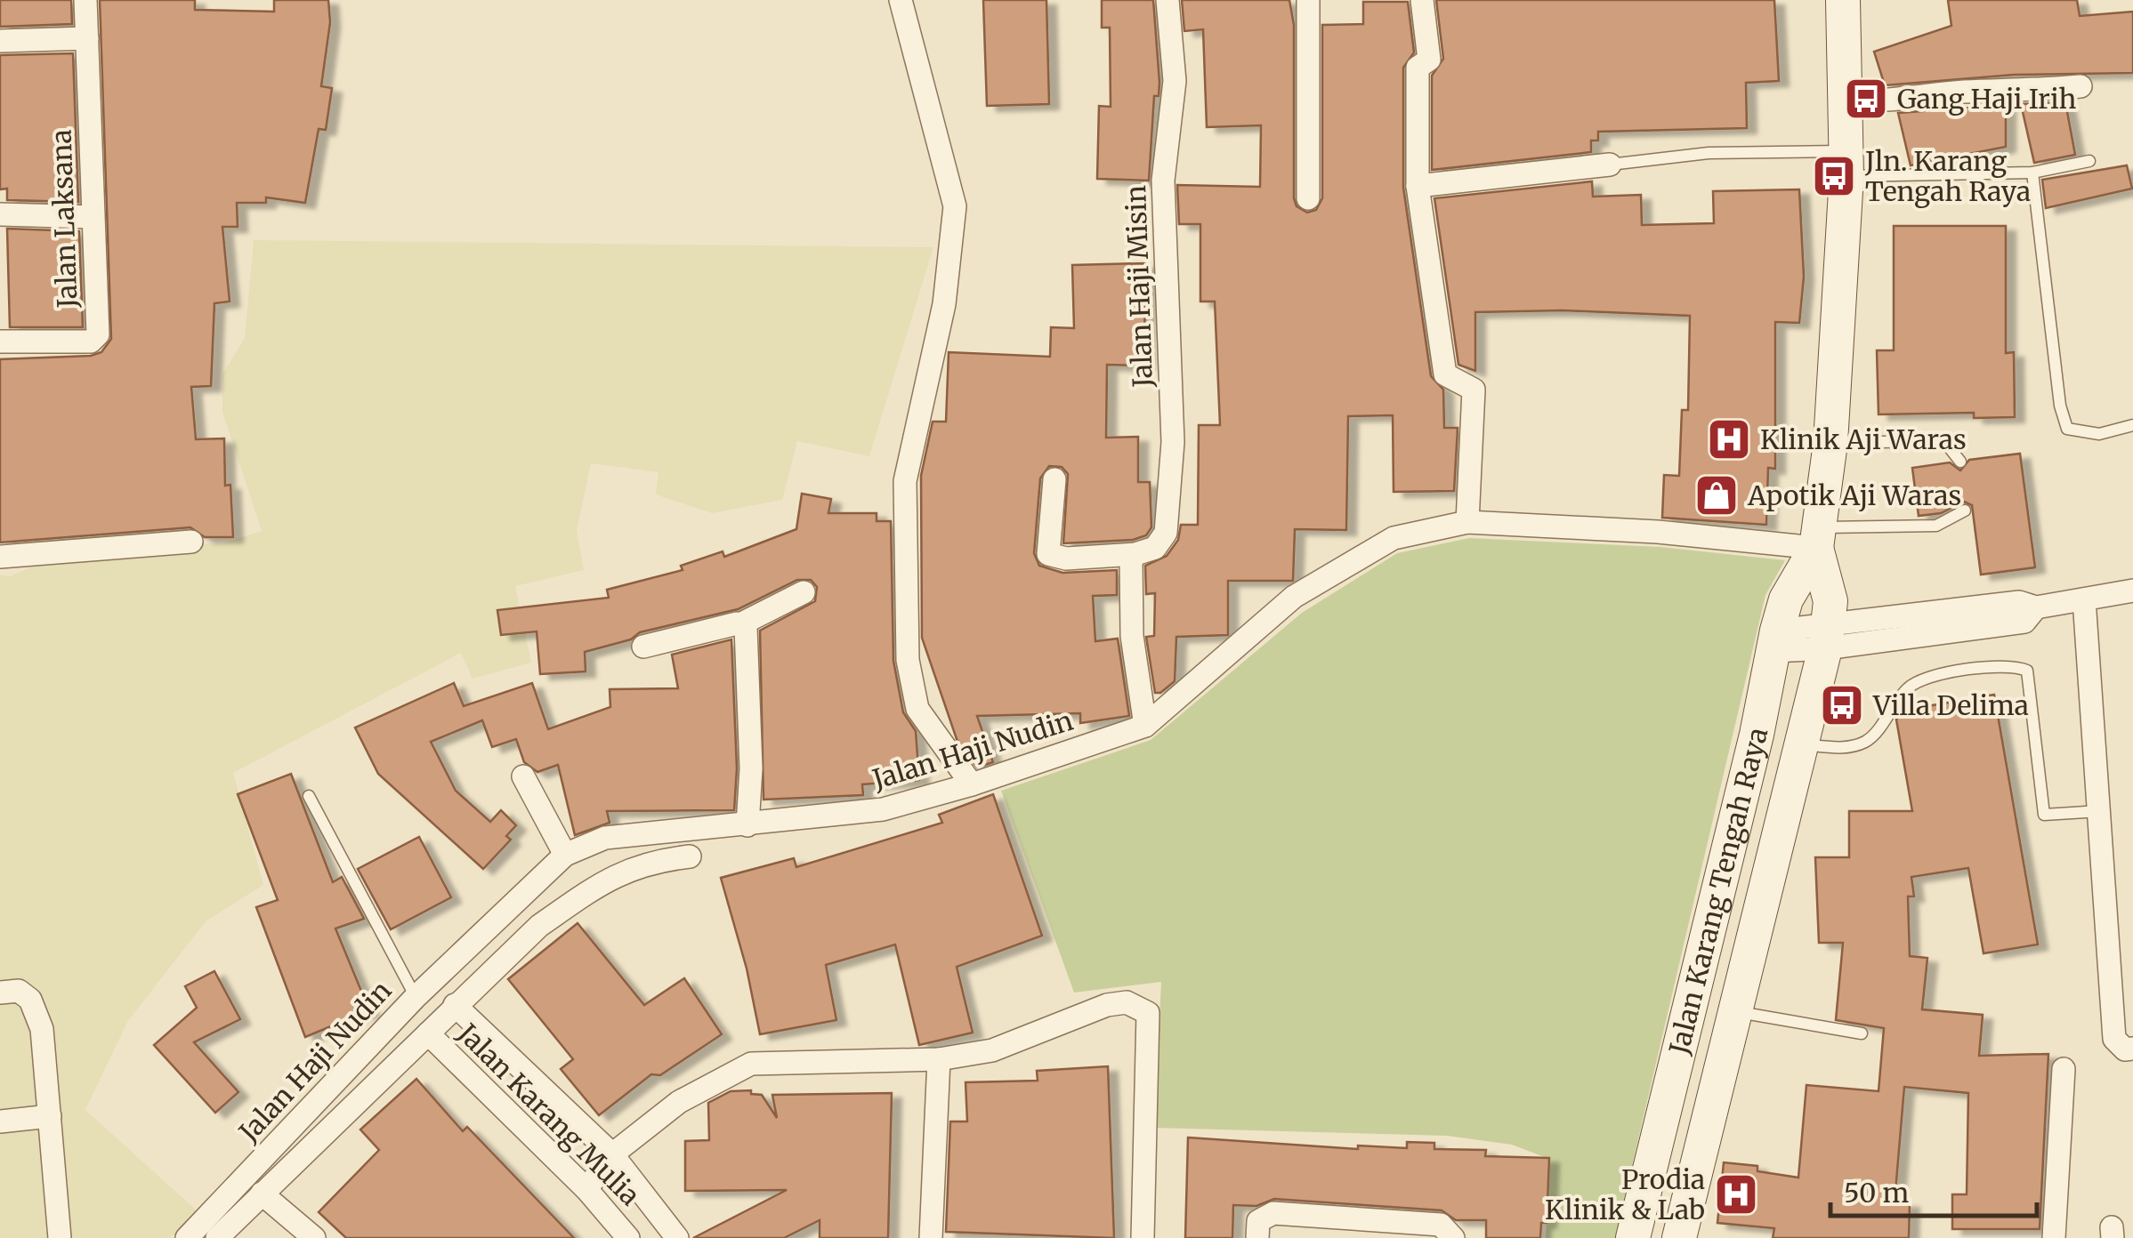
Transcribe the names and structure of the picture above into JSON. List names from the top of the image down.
{
  "streets": {
    "main road": ["Jalan Karang Tengah Raya"],
    "street": [
      "Jalan Laksana",
      "Jalan Haji Misin",
      "Jalan Haji Nudin",
      "Jalan Karang Mulia"
    ]
  },
  "crossings": [
    ["Jalan Haji Nudin", "Jalan Karang Tengah Raya"]
  ],
  "places": {
    "bus stop": ["Gang Haji Irih", "Jln. Karang Tengah Raya", "Villa Delima"],
    "hospital": ["Klinik Aji Waras", "Prodia Klinik & Lab"],
    "shop": ["Apotik Aji Waras"]
  },
  "scale_bar": "50 m"
}
